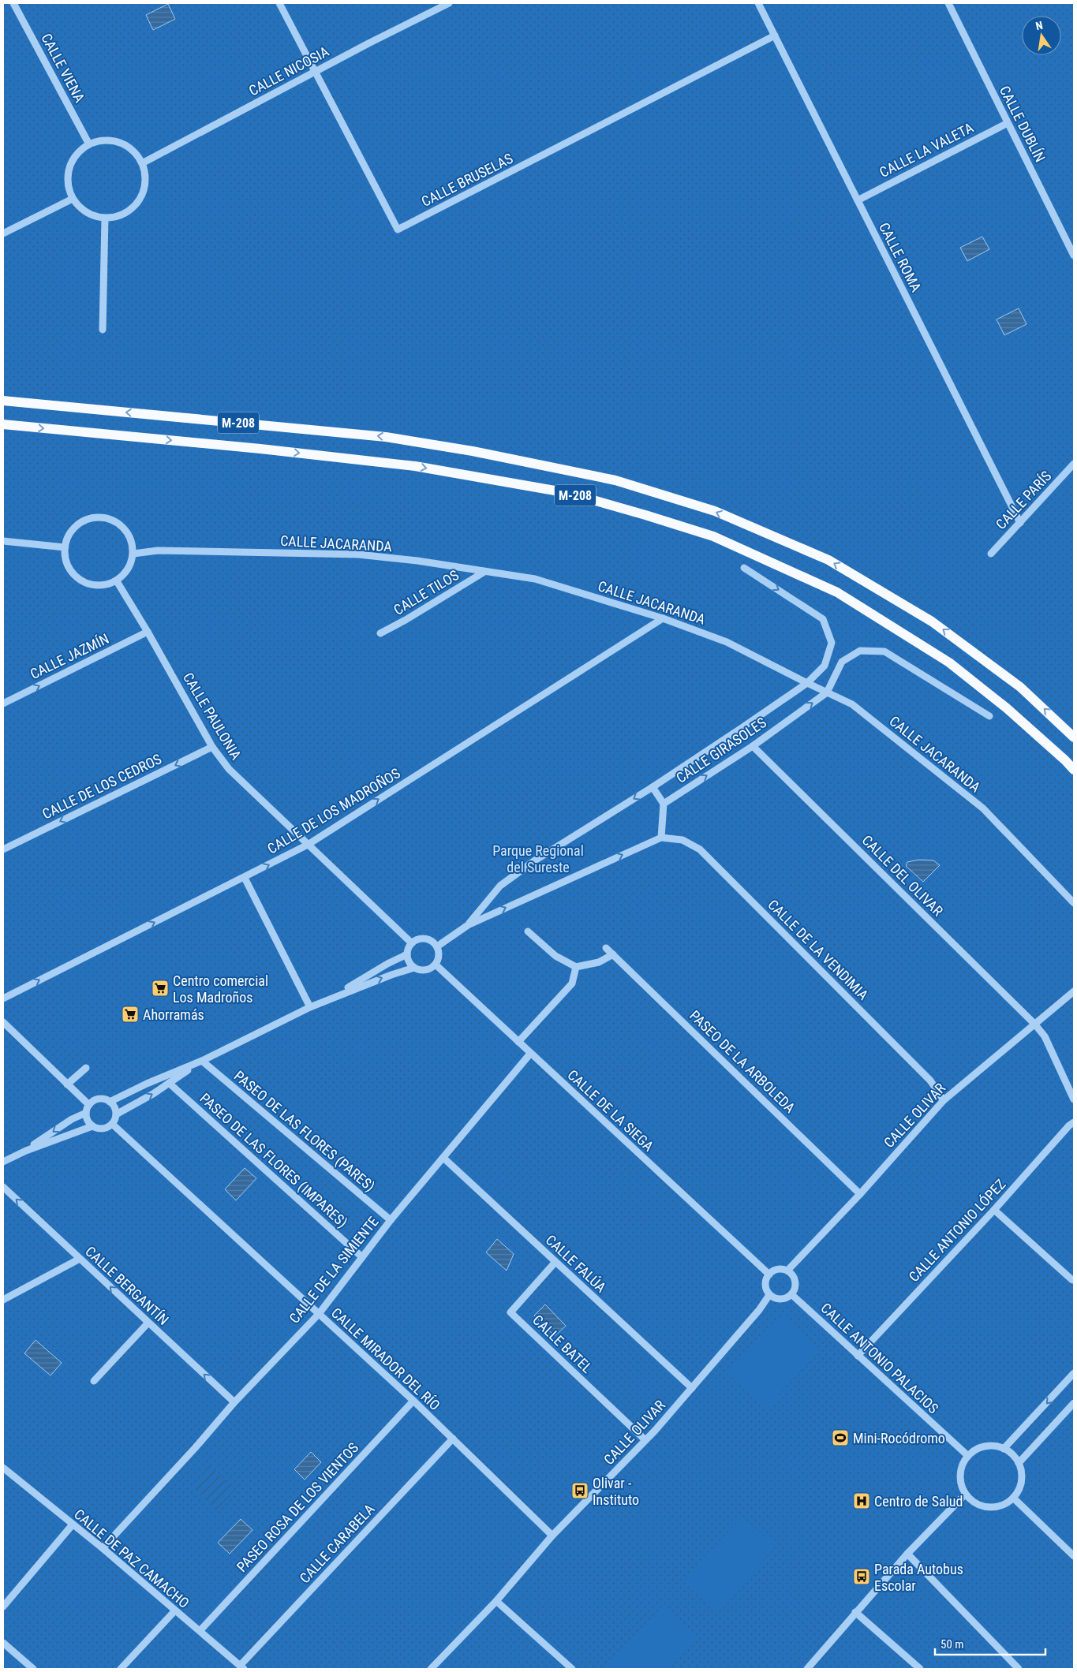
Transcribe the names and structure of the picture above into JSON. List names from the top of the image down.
{
  "streets": {
    "main road": ["M-208"],
    "street": [
      "CALLE VIENA",
      "CALLE NICOSIA",
      "CALLE DUBLÍN",
      "CALLE LA VALETA",
      "CALLE BRUSELAS",
      "CALLE ROMA",
      "CALLE PARÍS",
      "CALLE JACARANDA",
      "CALLE TILOS",
      "CALLE JAZMÍN",
      "CALLE PAULONIA",
      "CALLE GIRASOLES",
      "CALLE DE LOS CEDROS",
      "CALLE DE LOS MADROÑOS",
      "CALLE DEL OLIVAR",
      "CALLE DE LA VENDIMIA",
      "PASEO DE LA ARBOLEDA",
      "CALLE DE LA SIEGA",
      "CALLE OLIVAR",
      "PASEO DE LAS FLORES (PARES)",
      "PASEO DE LAS FLORES (IMPARES)",
      "CALLE ANTONIO LÓPEZ",
      "CALLE FALÚA",
      "CALLE DE LA SIMIENTE",
      "CALLE BERGANTÍN",
      "CALLE BATEL",
      "CALLE ANTONIO PALACIOS",
      "CALLE MIRADOR DEL RÍO",
      "PASEO ROSA DE LOS VIENTOS",
      "CALLE CARABELA",
      "CALLE DE PAZ CAMACHO"
    ]
  },
  "crossings": [
    ["CALLE VIENA", "CALLE NICOSIA"],
    ["CALLE NICOSIA", "CALLE BRUSELAS"],
    ["CALLE DUBLÍN", "CALLE LA VALETA"],
    ["CALLE LA VALETA", "CALLE ROMA"],
    ["CALLE BRUSELAS", "CALLE ROMA"],
    ["CALLE ROMA", "CALLE PARÍS"],
    ["CALLE JACARANDA", "CALLE TILOS"],
    ["CALLE JACARANDA", "CALLE PAULONIA"],
    ["CALLE JACARANDA", "CALLE GIRASOLES"],
    ["CALLE JACARANDA", "CALLE DE LOS MADROÑOS"],
    ["CALLE JAZMÍN", "CALLE PAULONIA"],
    ["CALLE PAULONIA", "CALLE GIRASOLES"],
    ["CALLE PAULONIA", "CALLE DE LOS CEDROS"],
    ["CALLE PAULONIA", "CALLE DE LOS MADROÑOS"],
    ["CALLE PAULONIA", "CALLE DE LA SIEGA"],
    ["CALLE GIRASOLES", "CALLE DEL OLIVAR"],
    ["CALLE GIRASOLES", "CALLE DE LA VENDIMIA"],
    ["CALLE GIRASOLES", "CALLE DE LA SIEGA"],
    ["CALLE DEL OLIVAR", "CALLE OLIVAR"],
    ["CALLE DE LA VENDIMIA", "CALLE OLIVAR"],
    ["PASEO DE LA ARBOLEDA", "CALLE OLIVAR"],
    ["CALLE DE LA SIEGA", "CALLE OLIVAR"],
    ["CALLE DE LA SIEGA", "CALLE DE LA SIMIENTE"],
    ["CALLE DE LA SIEGA", "CALLE ANTONIO PALACIOS"],
    ["CALLE OLIVAR", "CALLE FALÚA"],
    ["CALLE OLIVAR", "CALLE BATEL"],
    ["CALLE OLIVAR", "CALLE ANTONIO PALACIOS"],
    ["CALLE OLIVAR", "CALLE MIRADOR DEL RÍO"],
    ["PASEO DE LAS FLORES (PARES)", "CALLE DE LA SIMIENTE"],
    ["PASEO DE LAS FLORES (IMPARES)", "CALLE DE LA SIMIENTE"],
    ["CALLE ANTONIO LÓPEZ", "CALLE ANTONIO PALACIOS"],
    ["CALLE FALÚA", "CALLE DE LA SIMIENTE"],
    ["CALLE FALÚA", "CALLE BATEL"],
    ["CALLE DE LA SIMIENTE", "CALLE BERGANTÍN"],
    ["CALLE DE LA SIMIENTE", "CALLE MIRADOR DEL RÍO"],
    ["CALLE DE LA SIMIENTE", "CALLE DE PAZ CAMACHO"],
    ["CALLE MIRADOR DEL RÍO", "PASEO ROSA DE LOS VIENTOS"],
    ["CALLE MIRADOR DEL RÍO", "CALLE CARABELA"],
    ["PASEO ROSA DE LOS VIENTOS", "CALLE DE PAZ CAMACHO"],
    ["CALLE CARABELA", "CALLE DE PAZ CAMACHO"]
  ],
  "one_way": [
    "CALLE JAZMÍN",
    "CALLE DE LOS CEDROS",
    "CALLE DE LOS MADROÑOS",
    "CALLE BERGANTÍN"
  ],
  "parks": ["Parque Regional del Sureste"],
  "places": {
    "supermarket": ["Centro comercial Los Madroños", "Ahorramás"],
    "sports": ["Mini-Rocódromo"],
    "bus stop": ["Olivar - Instituto", "Parada Autobus Escolar"],
    "hospital": ["Centro de Salud"]
  },
  "scale_bar": "50 m",
  "north": "top"
}
